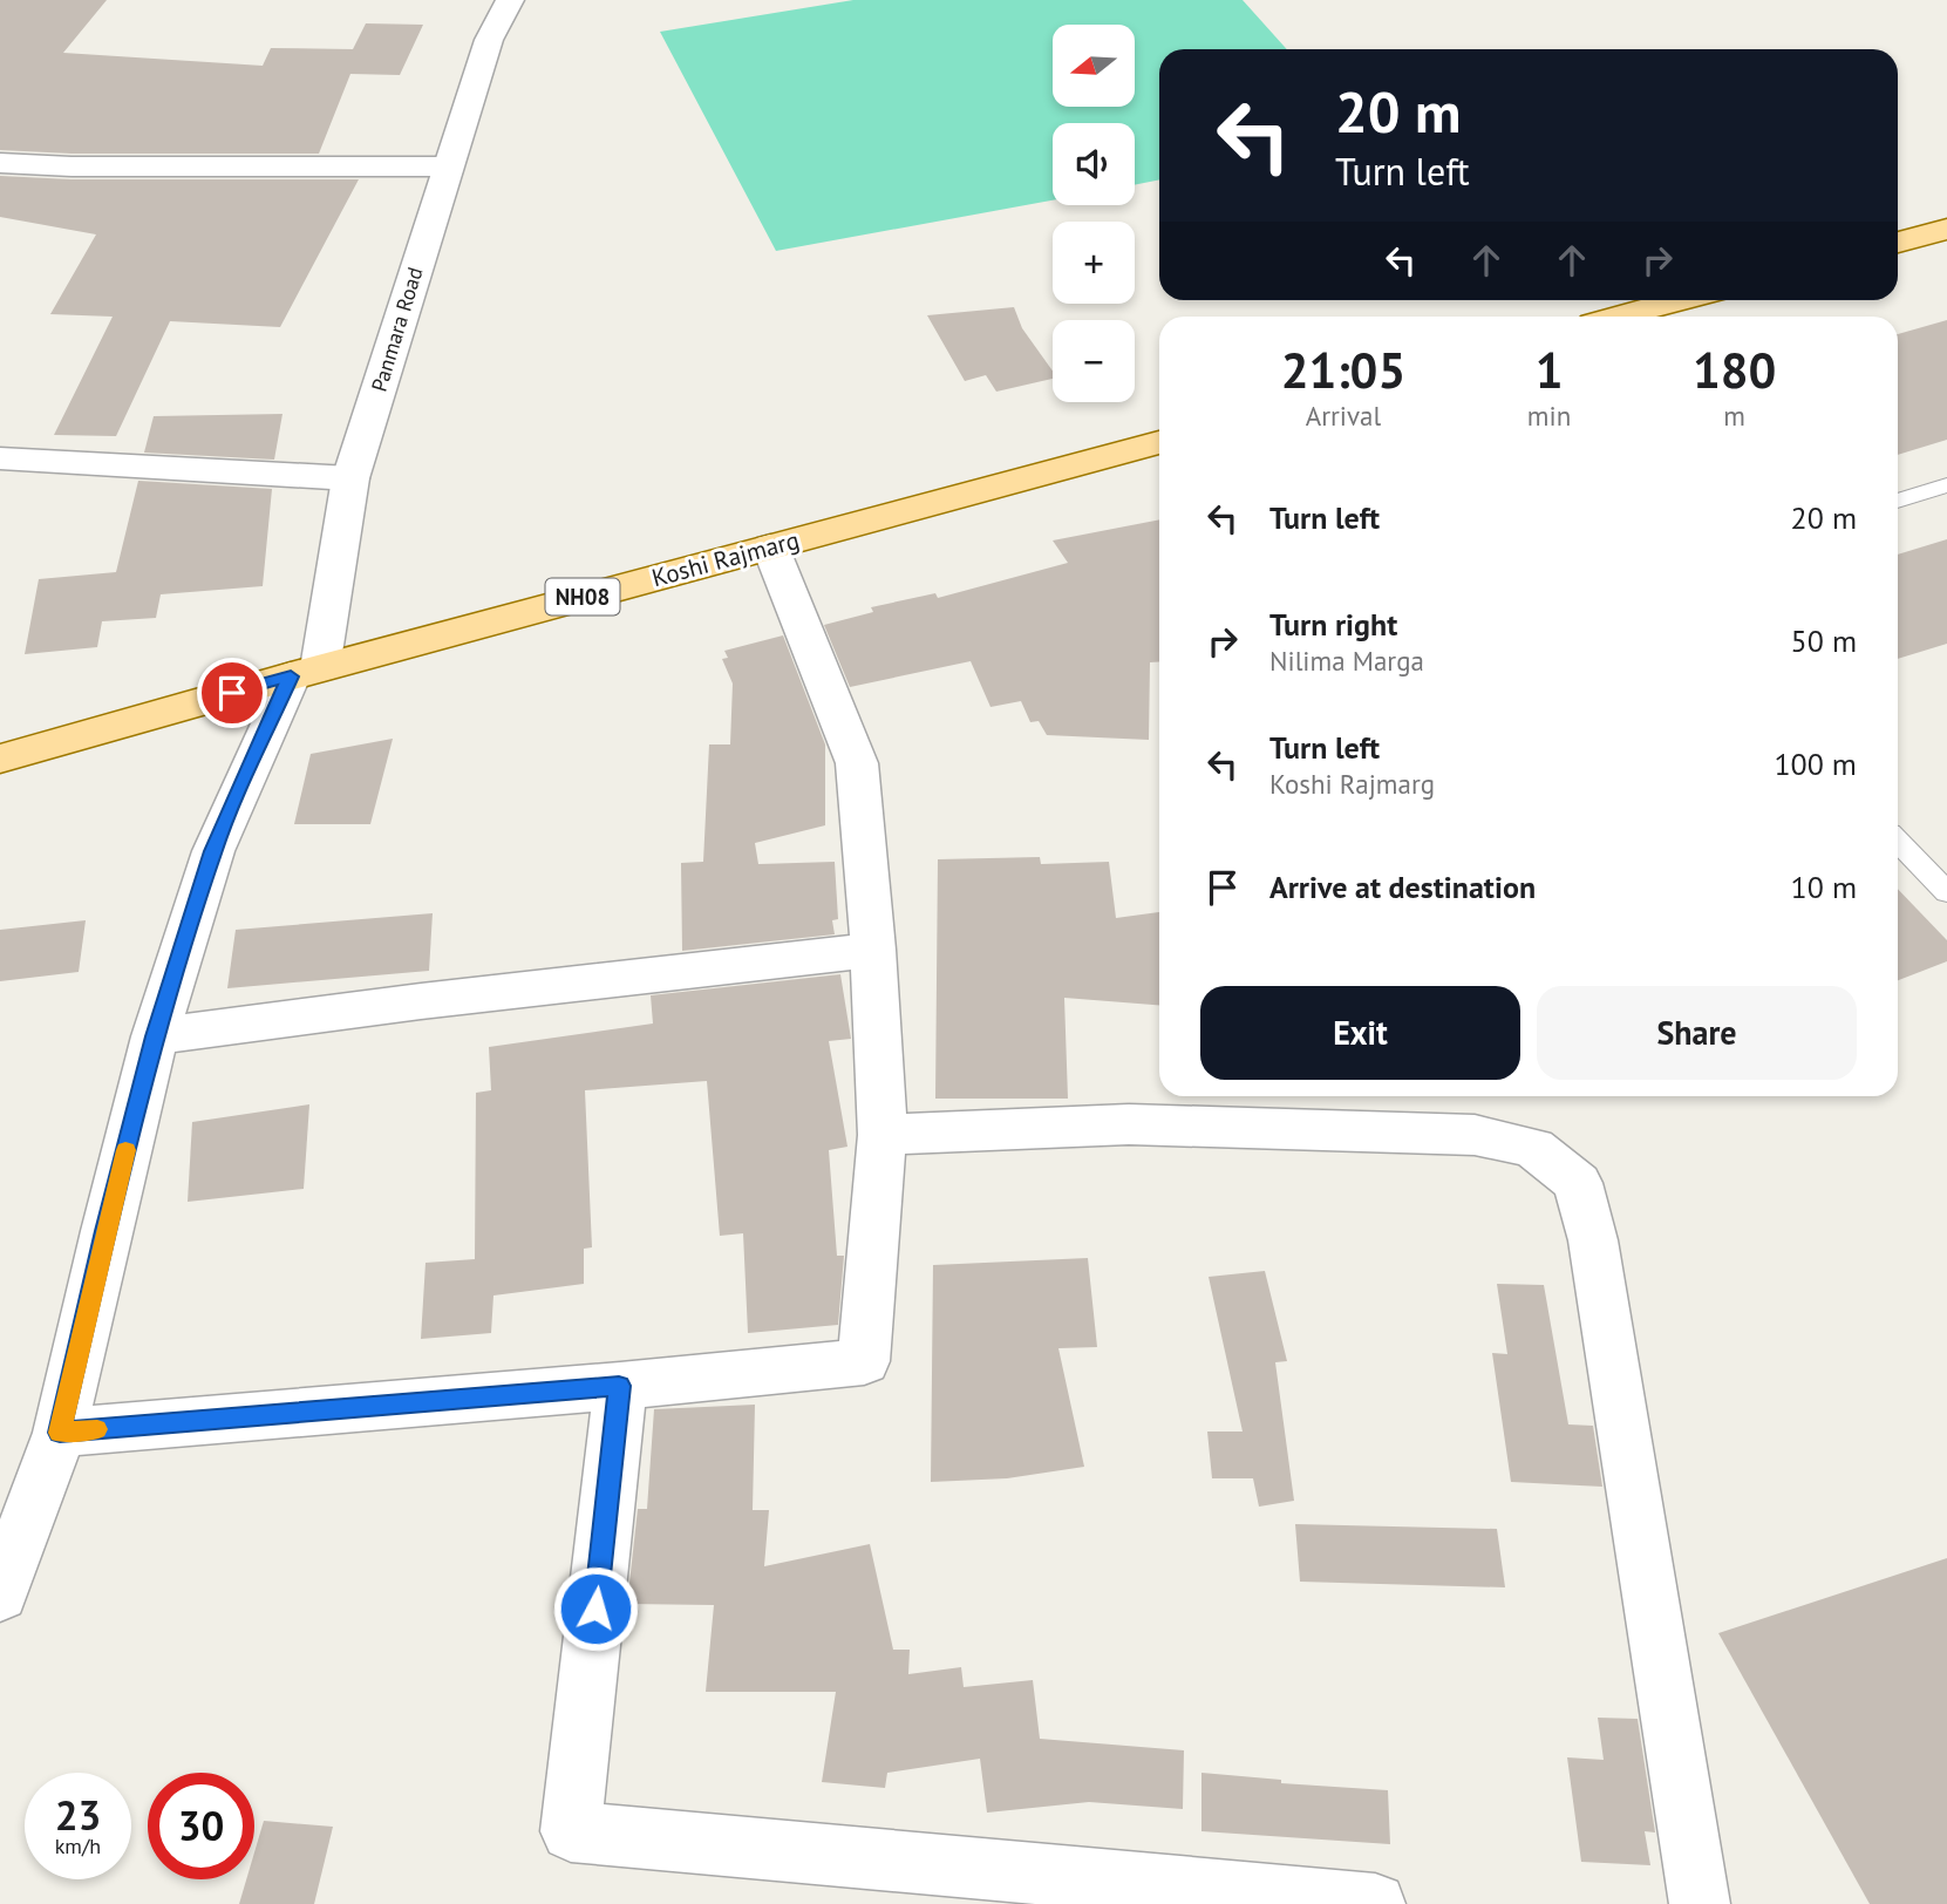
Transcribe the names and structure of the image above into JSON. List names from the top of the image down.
{
  "streets": {
    "main road": ["Koshi Rajmarg", "NH08"],
    "street": ["Panmara Road"]
  },
  "crossings": [
    ["Panmara Road", "Koshi Rajmarg"]
  ],
  "north": "left",
  "page": {
    "map_buttons": ["+", "−"],
    "turn": ["20 m", "Turn left"],
    "eta": [
      "21:05",
      "Arrival",
      "1",
      "min",
      "180",
      "m"
    ],
    "list": [
      {
        "name": "Turn left",
        "value": "20 m"
      },
      {
        "name": "Turn right",
        "note": "Nilima Marga",
        "value": "50 m"
      },
      {
        "name": "Turn left",
        "note": "Koshi Rajmarg",
        "value": "100 m"
      },
      {
        "name": "Arrive at destination",
        "value": "10 m"
      }
    ],
    "buttons": ["Exit", "Share"],
    "speed": "23 km/h",
    "limit": "30"
  }
}
